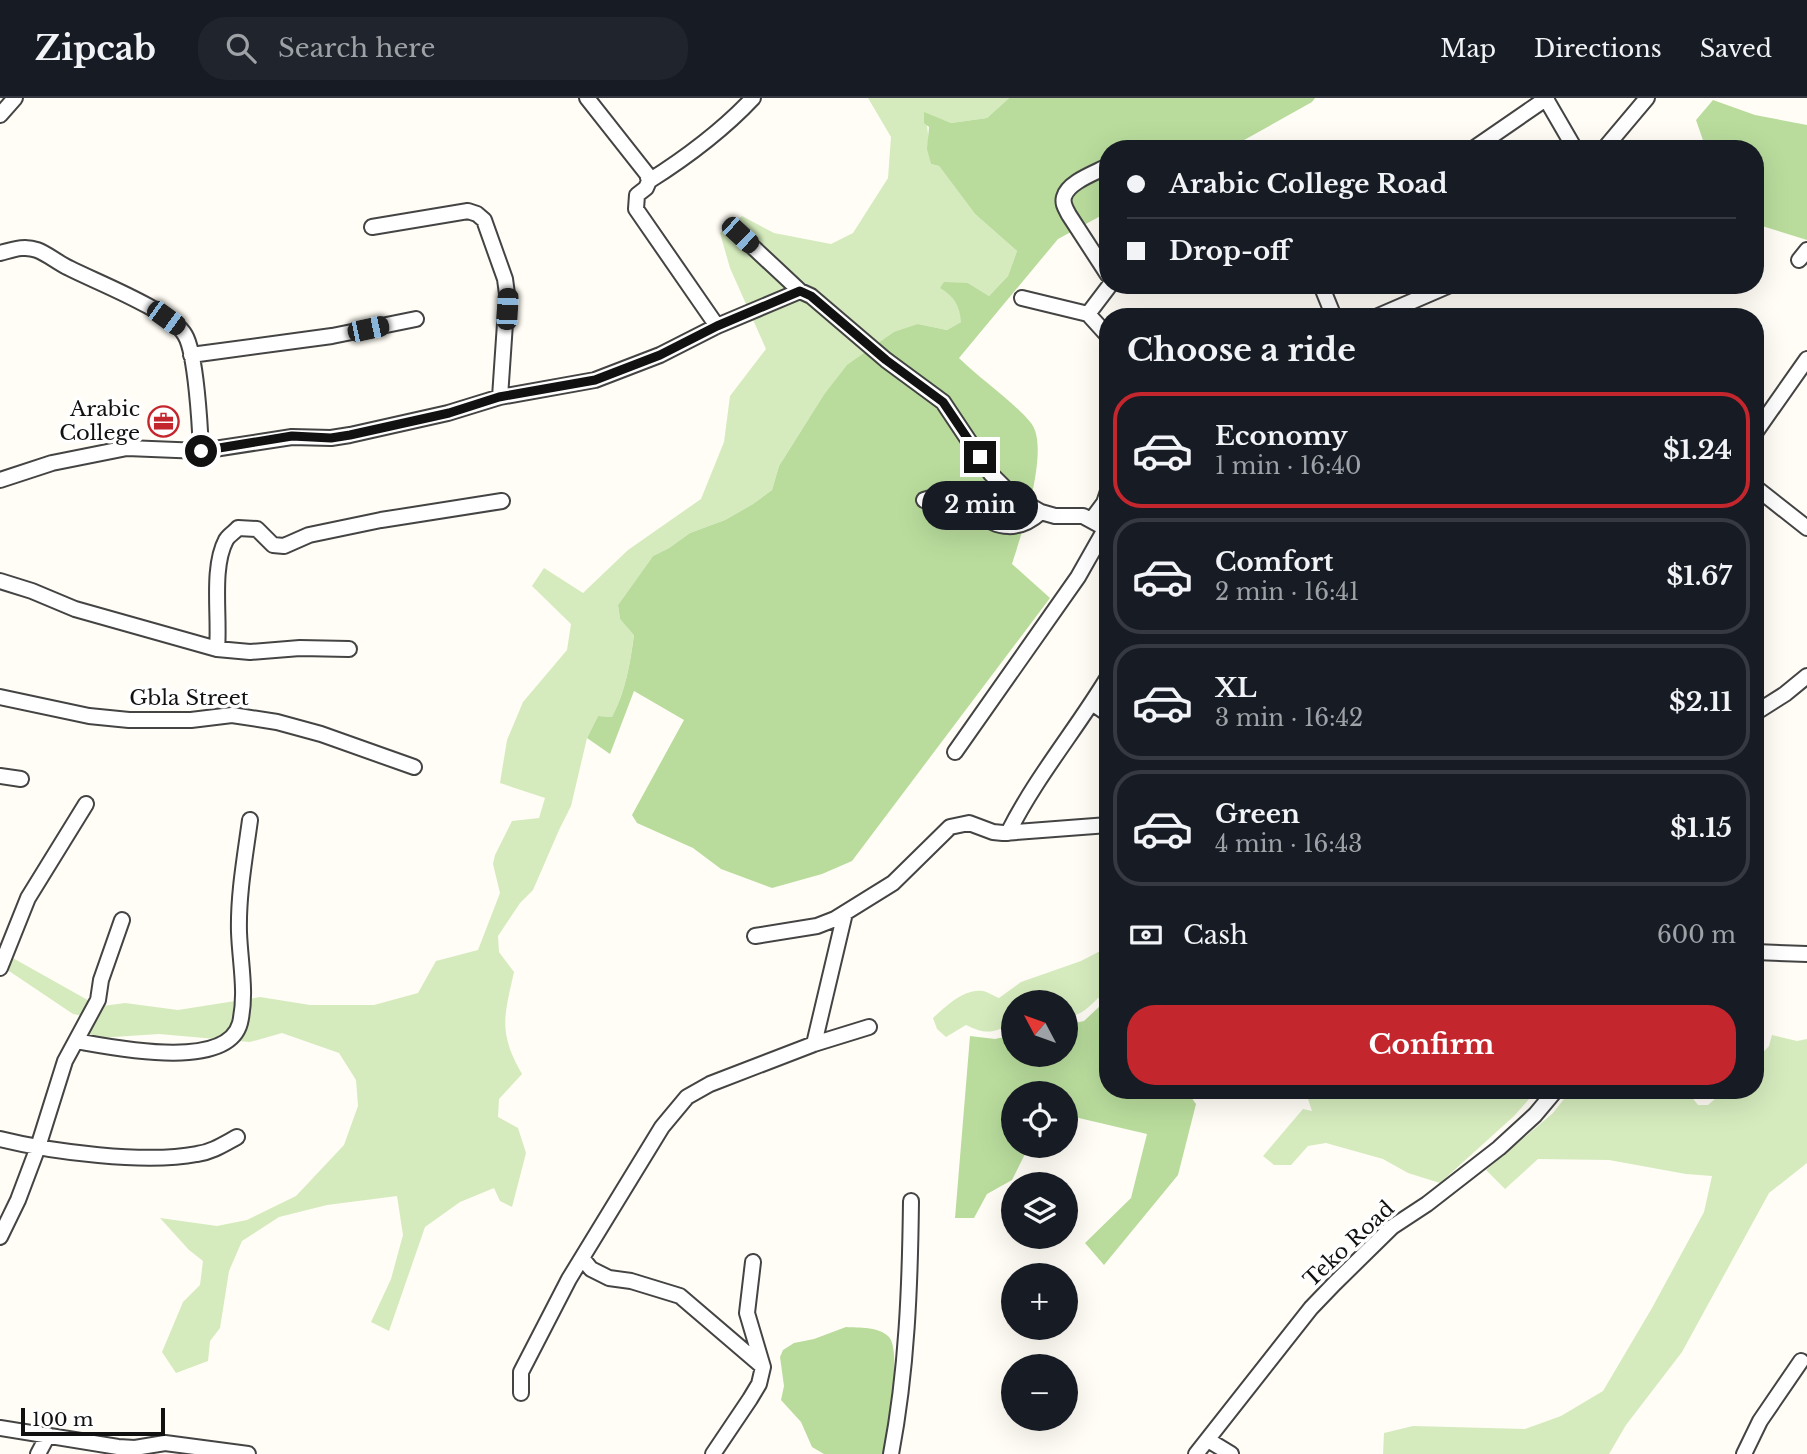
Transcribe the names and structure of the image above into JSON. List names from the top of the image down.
{
  "streets": {
    "street": ["Gbla Street", "Teko Road"]
  },
  "places": {
    "office": ["Arabic College"]
  },
  "scale_bar": "100 m",
  "north": "top left",
  "page": {
    "header": "Zipcab",
    "search": "Search here",
    "nav": ["Map", "Directions", "Saved"],
    "banner": ["Arabic College Road", "Drop-off"],
    "heading": "Choose a ride",
    "list": [
      {
        "name": "Economy",
        "note": "1 min · 16:40",
        "value": "$1.24"
      },
      {
        "name": "Comfort",
        "note": "2 min · 16:41",
        "value": "$1.67"
      },
      {
        "name": "XL",
        "note": "3 min · 16:42",
        "value": "$2.11"
      },
      {
        "name": "Green",
        "note": "4 min · 16:43",
        "value": "$1.15"
      }
    ],
    "bubble": "2 min",
    "pay": ["Cash", "600 m"],
    "map_buttons": ["+", "−"],
    "buttons": "Confirm",
    "scale": "100 m"
  }
}
